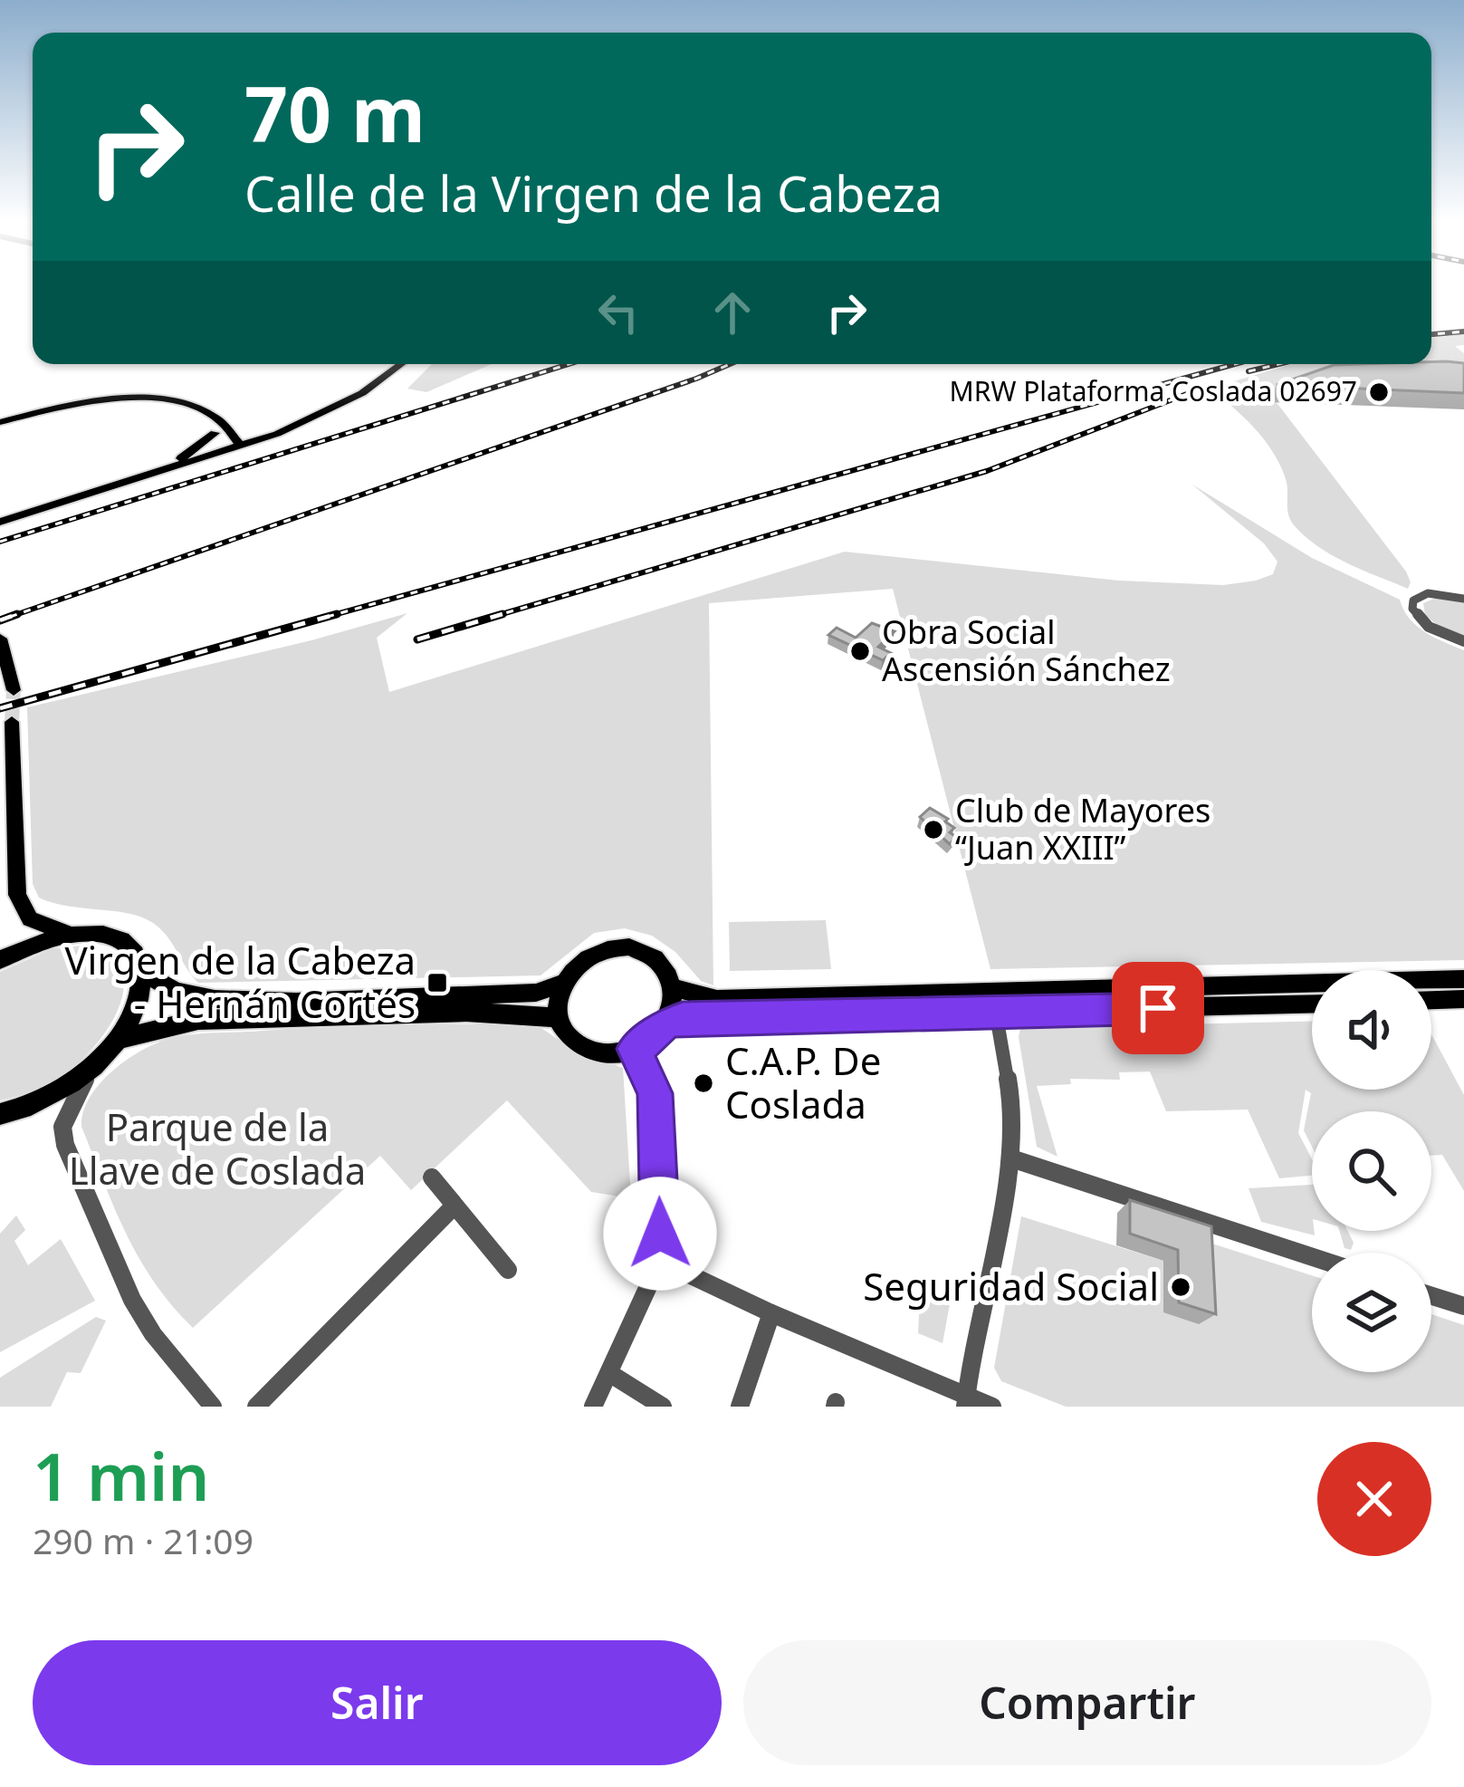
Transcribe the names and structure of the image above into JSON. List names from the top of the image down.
{
  "parks": ["Parque de la Llave de Coslada"],
  "places": {
    "other": [
      "MRW Plataforma Coslada 02697",
      "Obra Social Ascensión Sánchez",
      "Club de Mayores “Juan XXIII”",
      "C.A.P. De Coslada",
      "Seguridad Social"
    ],
    "transit": ["Virgen de la Cabeza - Hernán Cortés"]
  },
  "page": {
    "turn": ["70 m", "Calle de la Virgen de la Cabeza"],
    "heading": ["1 min", "290 m · 21:09"],
    "buttons": ["Salir", "Compartir"]
  }
}
